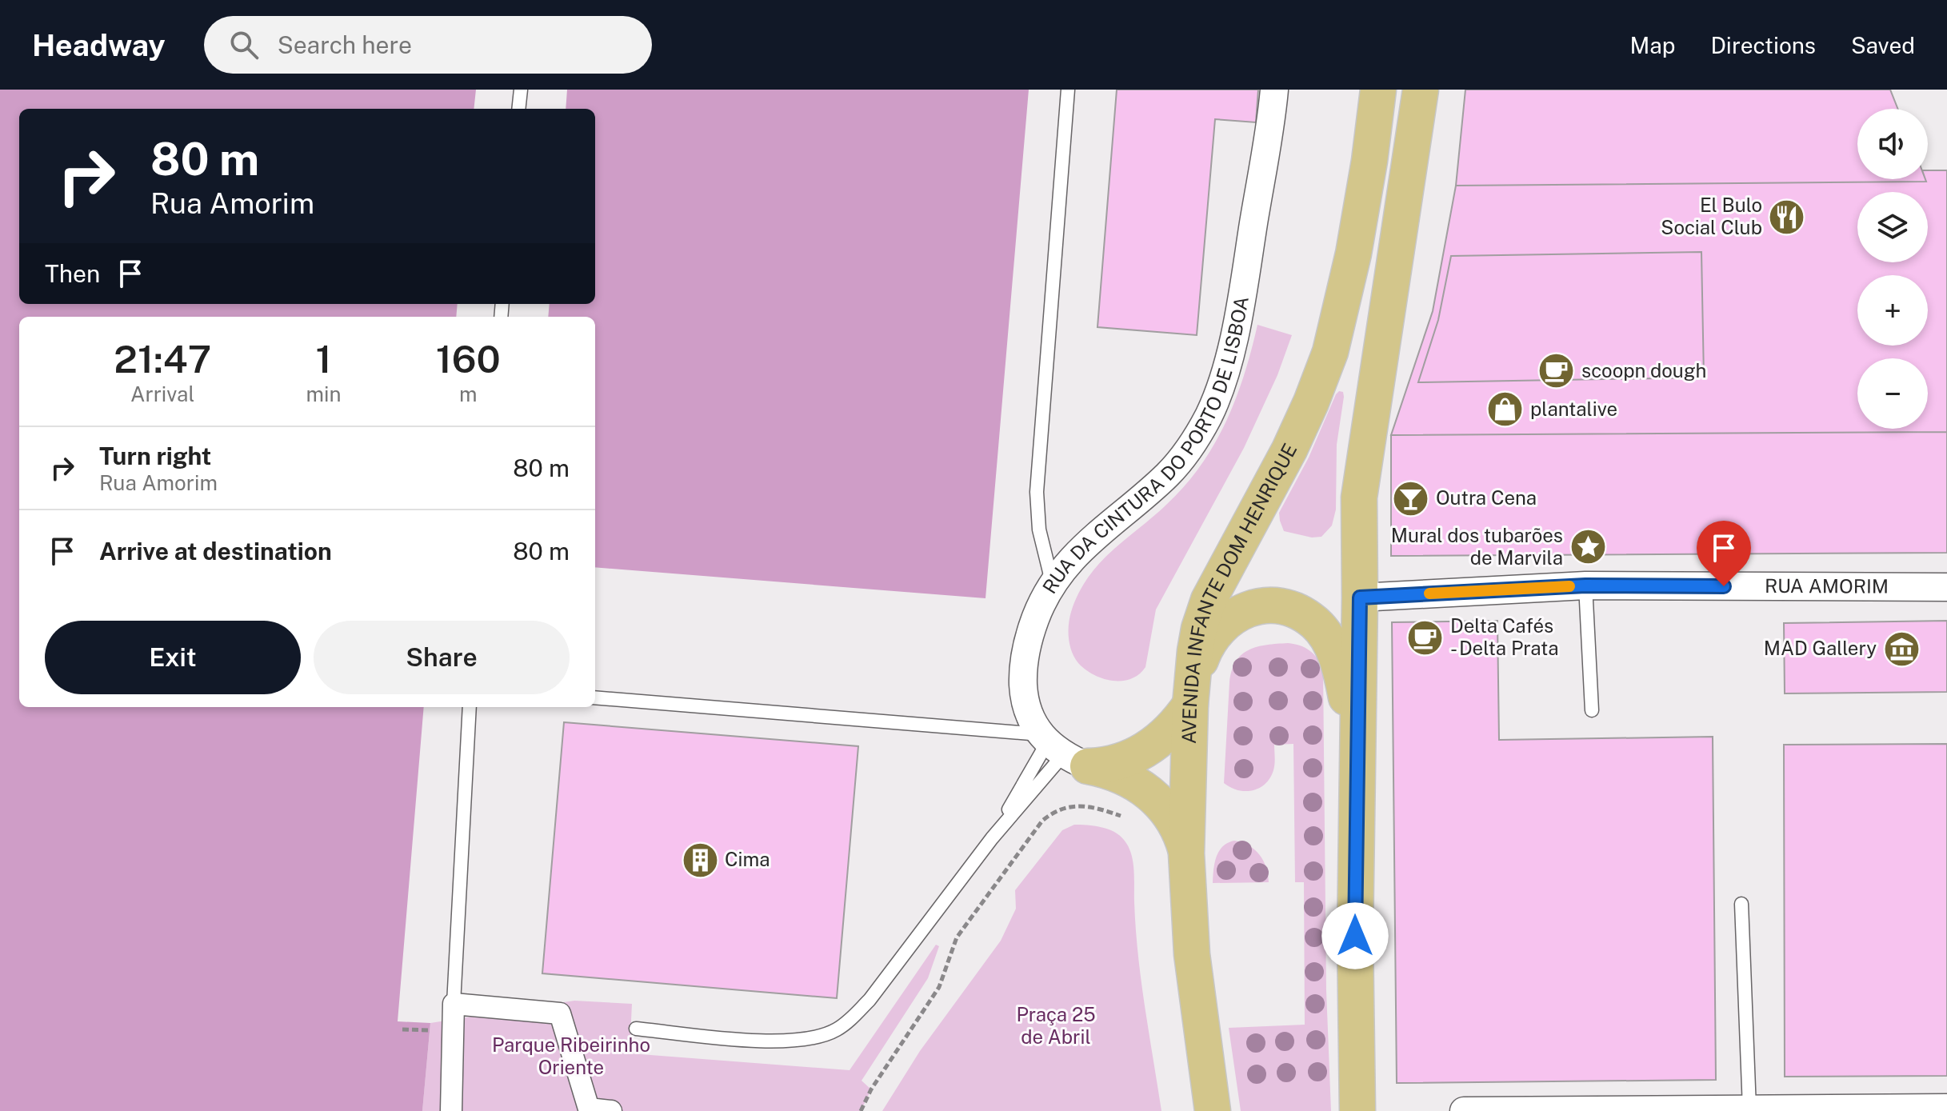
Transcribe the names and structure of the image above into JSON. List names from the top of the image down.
{
  "streets": {
    "main road": ["AVENIDA INFANTE DOM HENRIQUE"],
    "street": ["RUA DA CINTURA DO PORTO DE LISBOA", "RUA AMORIM"]
  },
  "parks": ["Praça 25 de Abril", "Parque Ribeirinho Oriente"],
  "places": {
    "restaurant": ["El Bulo Social Club"],
    "cafe": ["scoopn dough", "Delta Cafés - Delta Prata"],
    "shop": ["plantalive"],
    "bar": ["Outra Cena"],
    "place": ["Mural dos tubarões de Marvila"],
    "museum": ["MAD Gallery"],
    "building": ["Cima"]
  },
  "page": {
    "header": "Headway",
    "search": "Search here",
    "nav": ["Map", "Directions", "Saved"],
    "map_buttons": ["+", "−"],
    "turn": ["80 m", "Rua Amorim"],
    "then": "Then",
    "eta": [
      "21:47",
      "Arrival",
      "1",
      "min",
      "160",
      "m"
    ],
    "list": [
      {
        "name": "Turn right",
        "note": "Rua Amorim",
        "value": "80 m"
      },
      {
        "name": "Arrive at destination",
        "value": "80 m"
      }
    ],
    "buttons": ["Exit", "Share"]
  }
}
